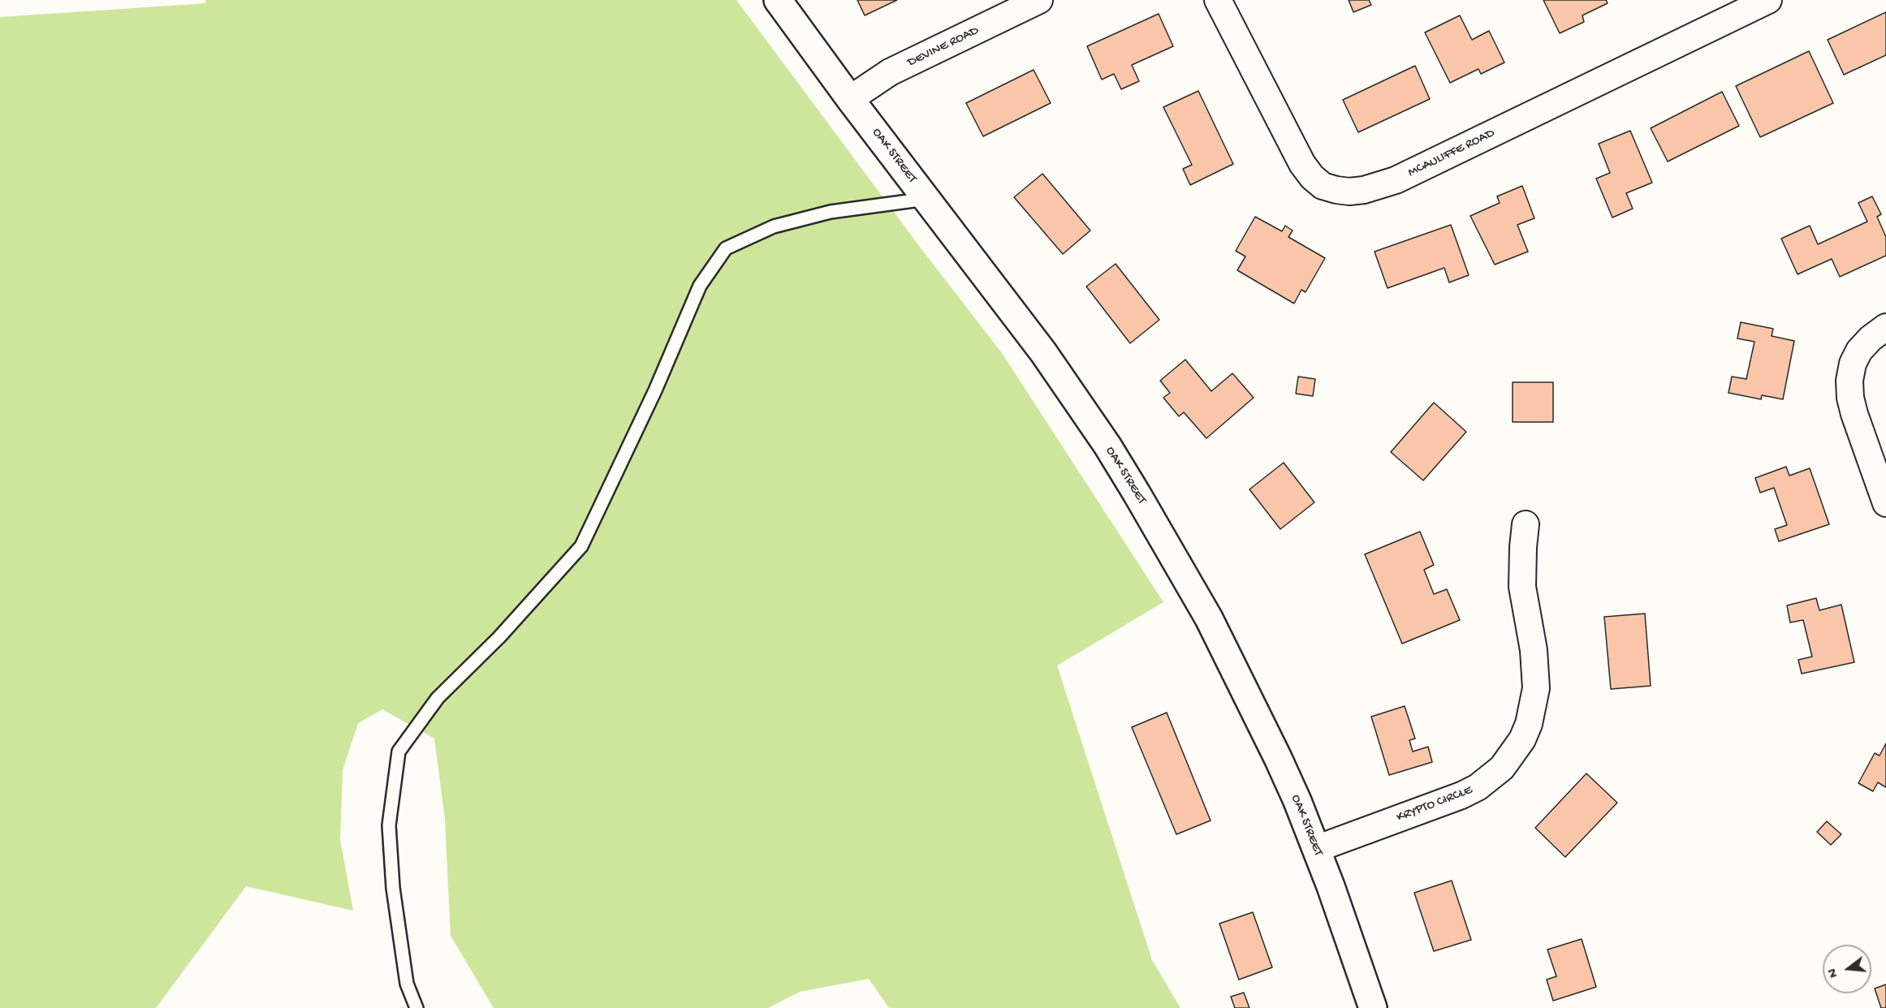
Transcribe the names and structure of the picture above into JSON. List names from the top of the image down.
{
  "streets": {
    "street": [
      "DEVINE ROAD",
      "MCAULIFFE ROAD",
      "OAK STREET",
      "KRYPTO CIRCLE"
    ]
  },
  "crossings": [
    ["DEVINE ROAD", "OAK STREET"],
    ["OAK STREET", "KRYPTO CIRCLE"]
  ],
  "north": "left"
}
